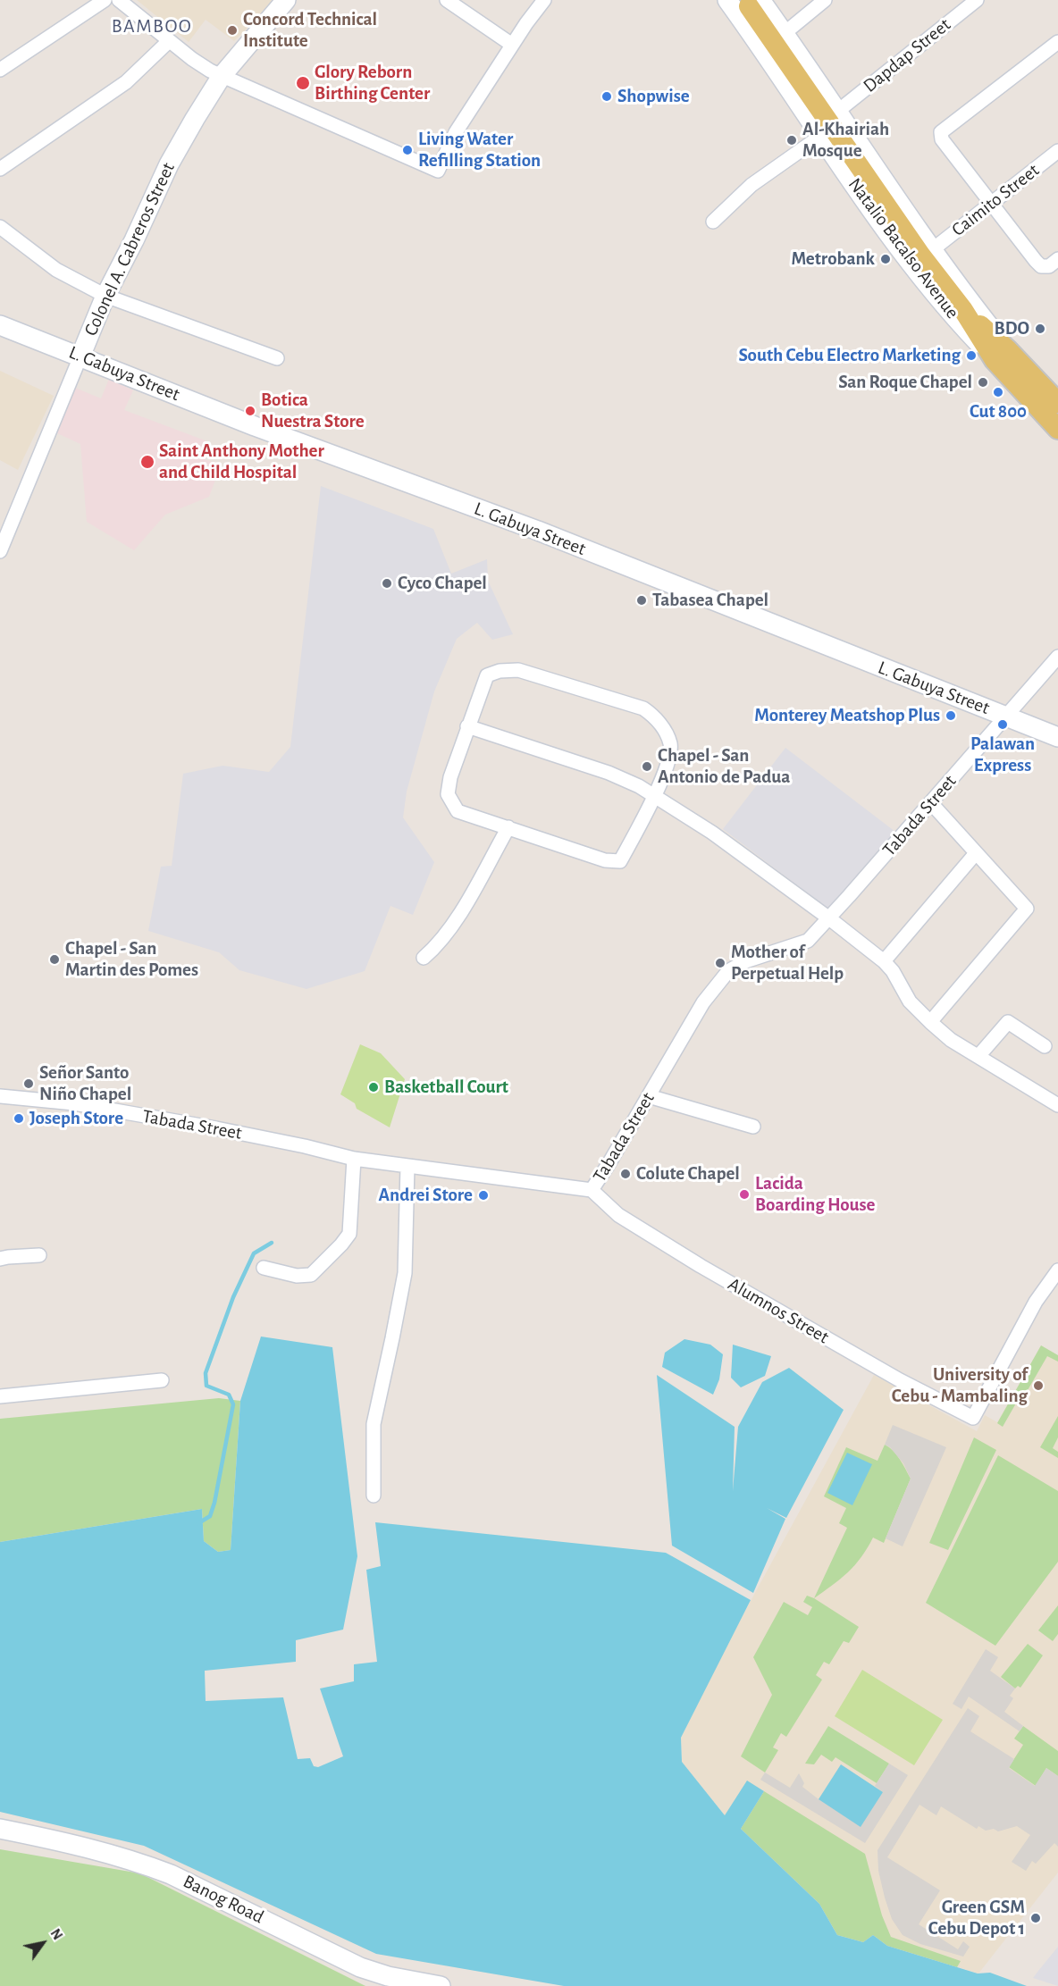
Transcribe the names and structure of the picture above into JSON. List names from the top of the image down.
{
  "streets": {
    "main road": ["Natalio Bacalso Avenue"],
    "street": [
      "Dapdap Street",
      "Caimito Street",
      "Colonel A. Cabreros Street",
      "L. Gabuya Street",
      "Tabada Street",
      "Alumnos Street",
      "Banog Road"
    ]
  },
  "crossings": [
    ["Dapdap Street", "Natalio Bacalso Avenue"],
    ["Caimito Street", "Natalio Bacalso Avenue"],
    ["Colonel A. Cabreros Street", "L. Gabuya Street"],
    ["L. Gabuya Street", "Tabada Street"],
    ["Tabada Street", "Alumnos Street"]
  ],
  "districts": ["BAMBOO"],
  "places": [
    "Concord Technical Institute",
    "Glory Reborn Birthing Center",
    "Shopwise",
    "Al-Khairiah Mosque",
    "Living Water Refilling Station",
    "Metrobank",
    "BDO",
    "South Cebu Electro Marketing",
    "San Roque Chapel",
    "Cut 800",
    "Botica Nuestra Store",
    "Saint Anthony Mother and Child Hospital",
    "Cyco Chapel",
    "Tabasea Chapel",
    "Monterey Meatshop Plus",
    "Palawan Express",
    "Chapel - San Antonio de Padua",
    "Chapel - San Martin des Pomes",
    "Mother of Perpetual Help",
    "Señor Santo Niño Chapel",
    "Basketball Court",
    "Joseph Store",
    "Colute Chapel",
    "Lacida Boarding House",
    "Andrei Store",
    "University of Cebu - Mambaling",
    "Green GSM Cebu Depot 1"
  ],
  "north": "top right"
}
